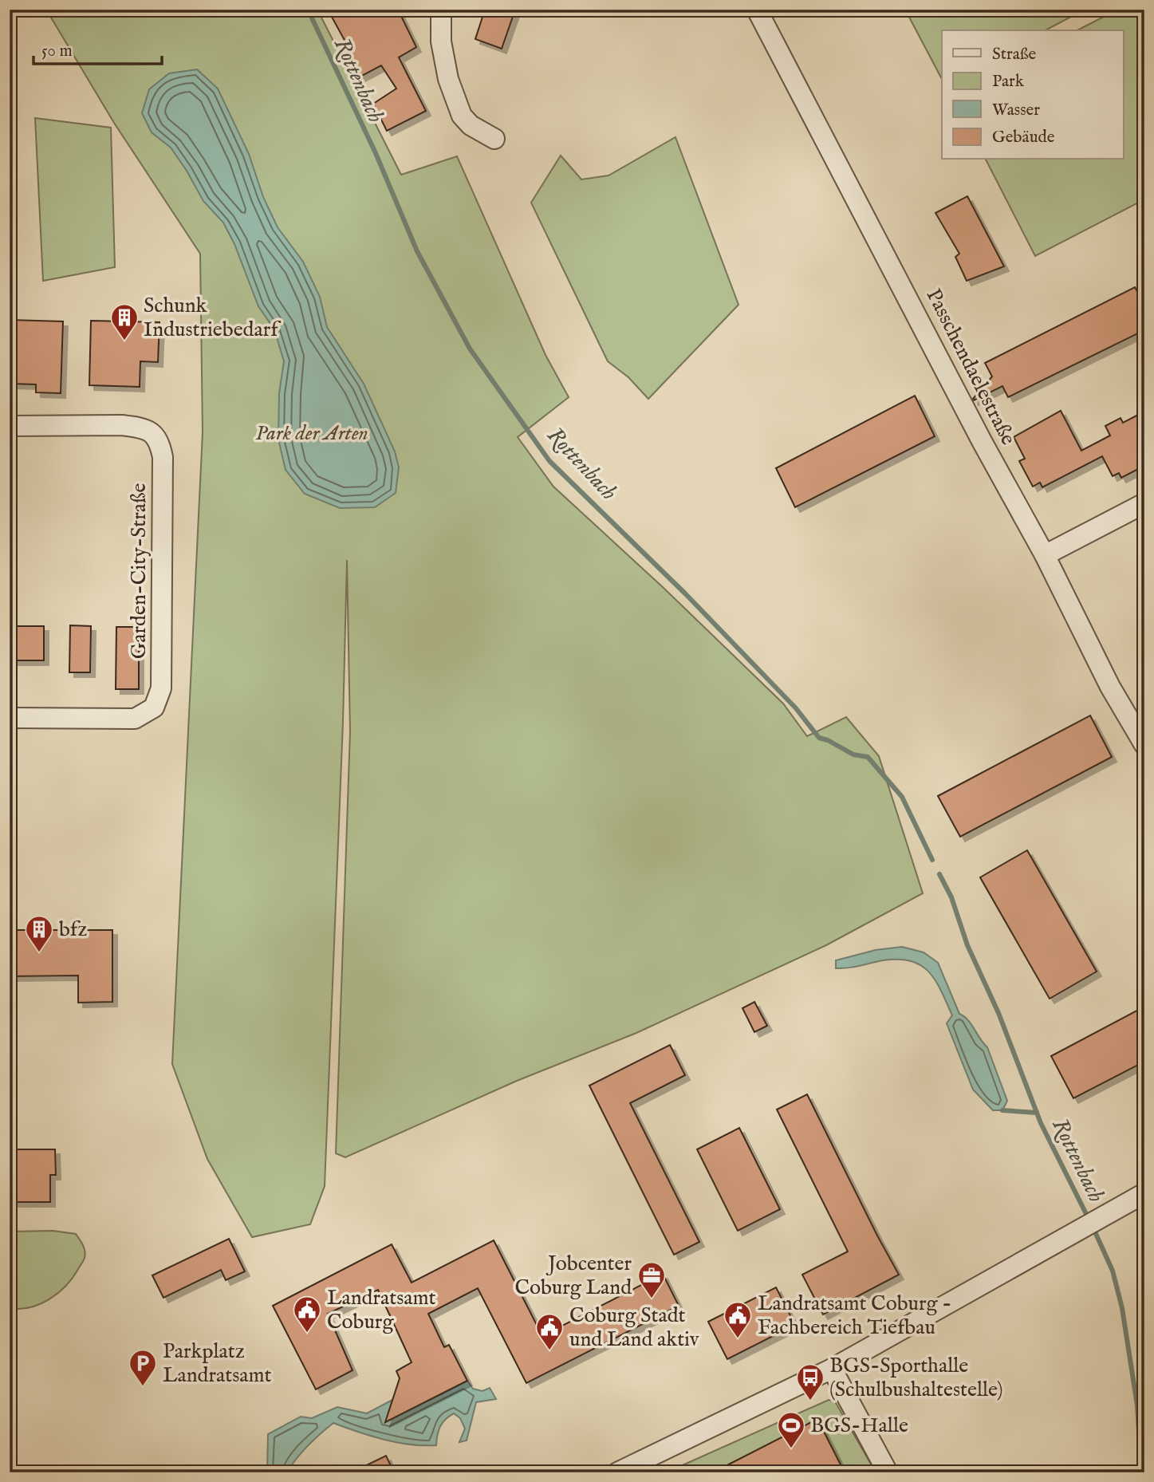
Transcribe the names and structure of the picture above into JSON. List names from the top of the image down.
{
  "streets": {
    "street": ["Passchendaelestraße", "Garden-City-Straße"]
  },
  "water": ["Rottenbach"],
  "parks": ["Park der Arten"],
  "places": {
    "building": ["Schunk Industriebedarf", "bfz"],
    "office": ["Jobcenter Coburg Land"],
    "public building": ["Landratsamt Coburg", "Landratsamt Coburg - Fachbereich Tiefbau", "Coburg Stadt und Land aktiv"],
    "parking": ["Parkplatz Landratsamt"],
    "bus stop": ["BGS-Sporthalle (Schulbushaltestelle)"],
    "sports": ["BGS-Halle"]
  },
  "legend": [
    "Straße",
    "Park",
    "Wasser",
    "Gebäude"
  ],
  "scale_bar": "50 m"
}
